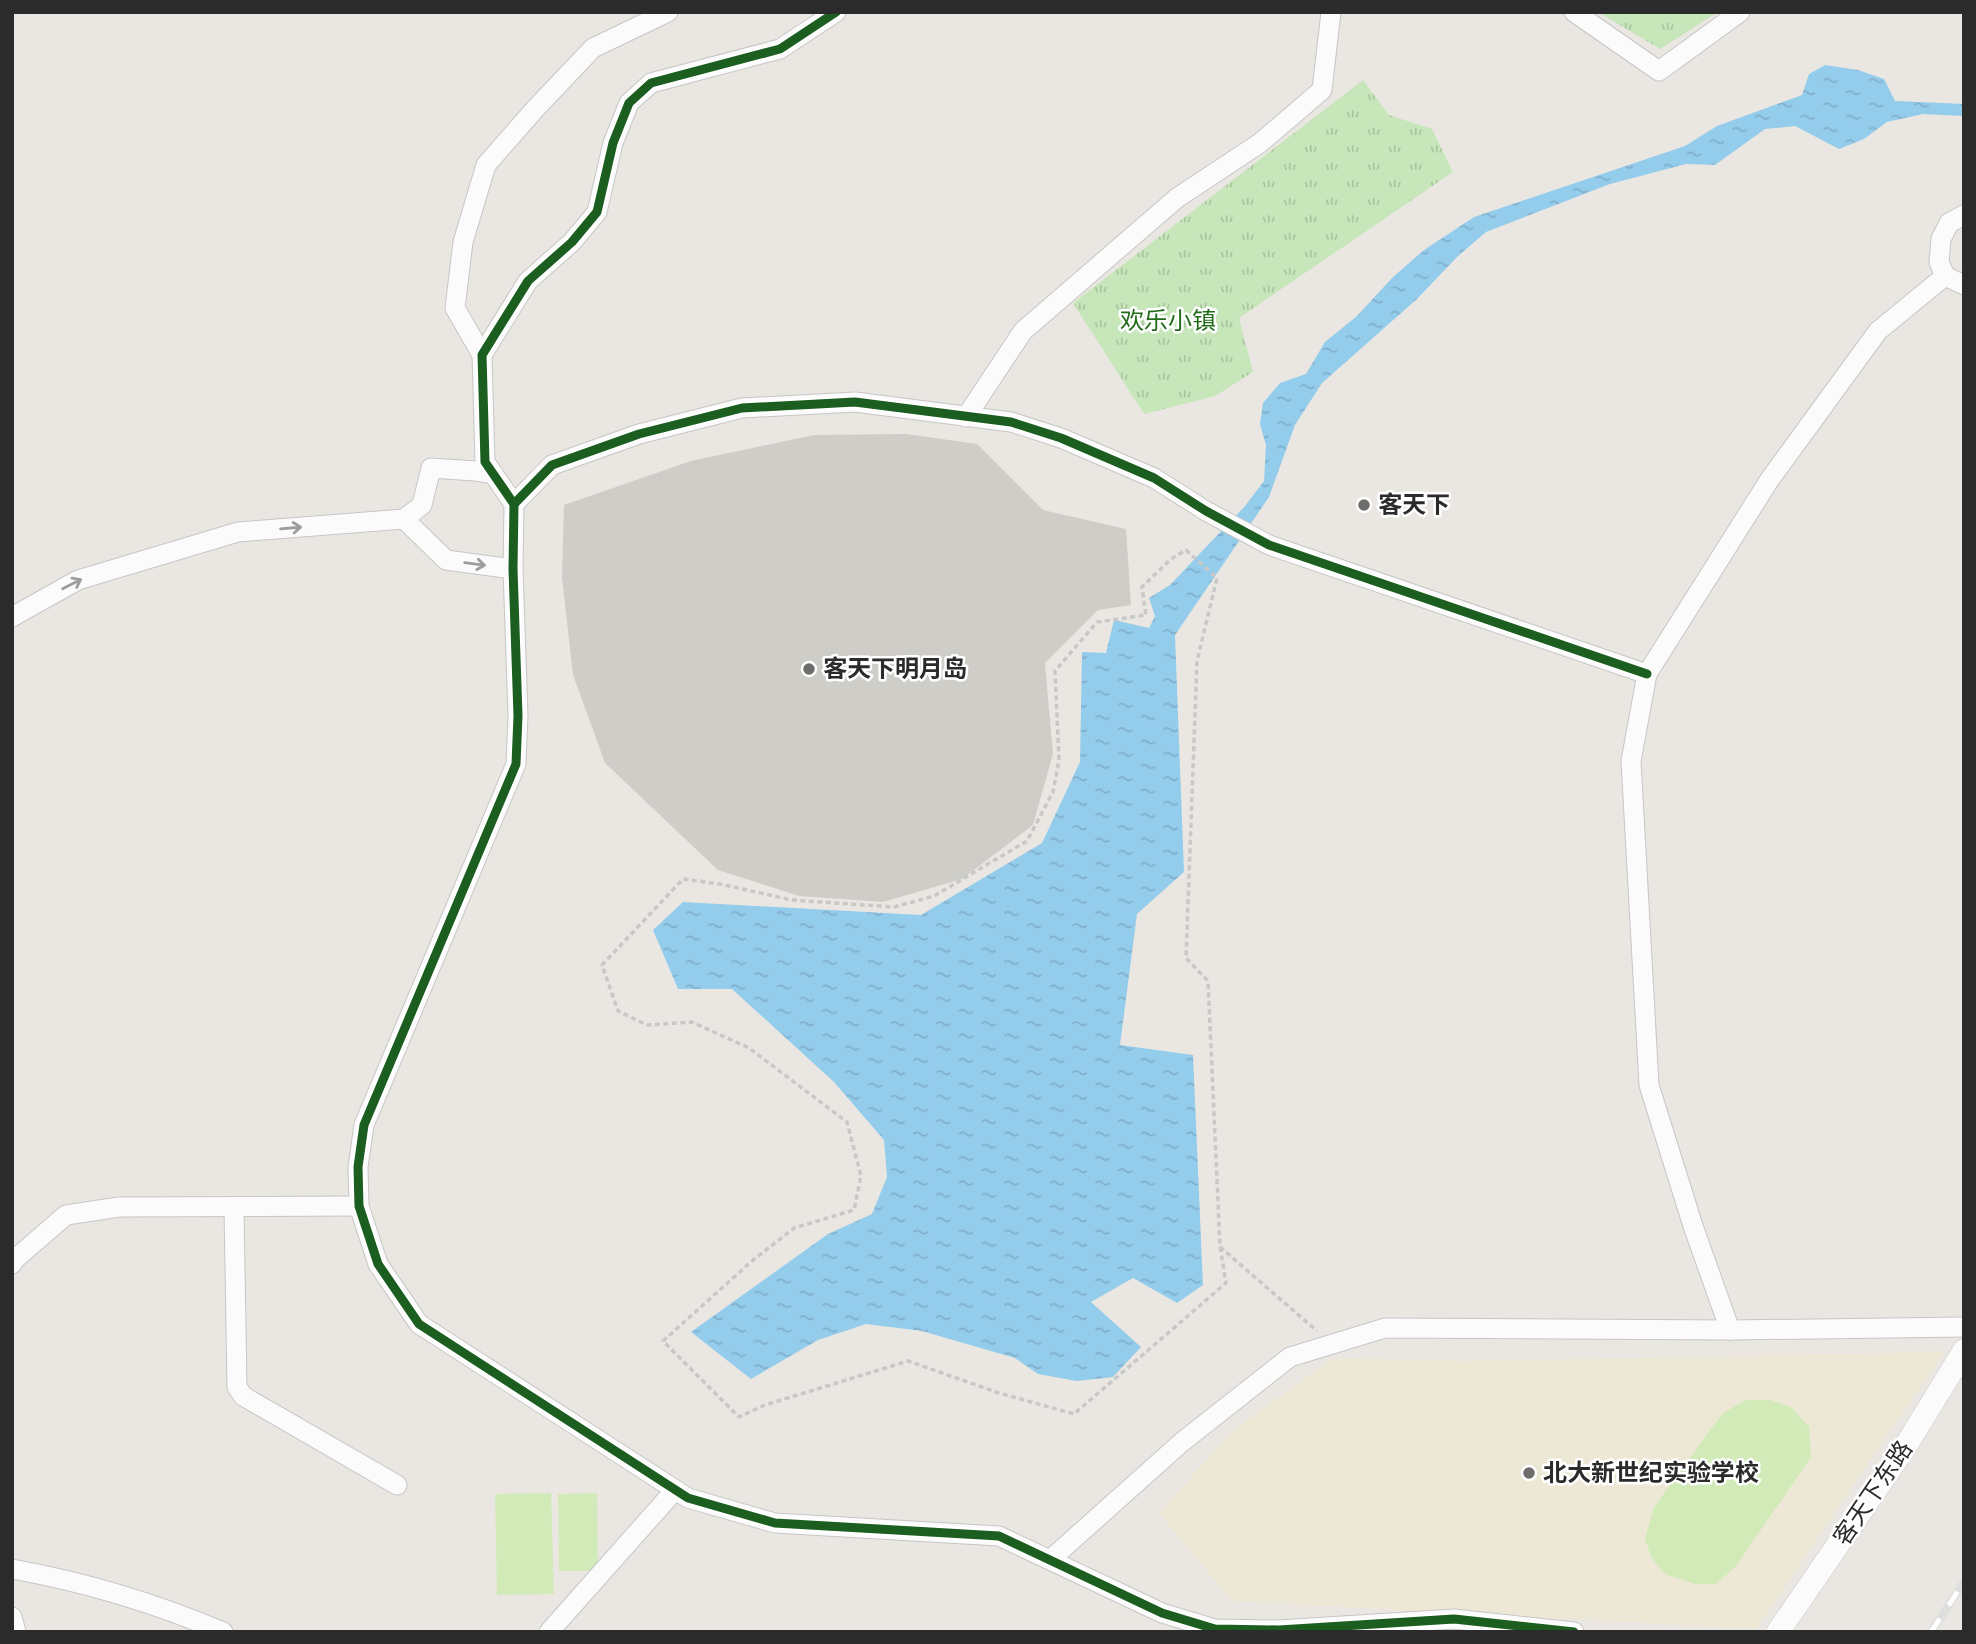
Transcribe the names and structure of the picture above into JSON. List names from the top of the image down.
{
  "streets": {
    "street": ["客天下东路"]
  },
  "parks": ["欢乐小镇"],
  "places": ["客天下", "客天下明月岛", "北大新世纪实验学校"]
}
